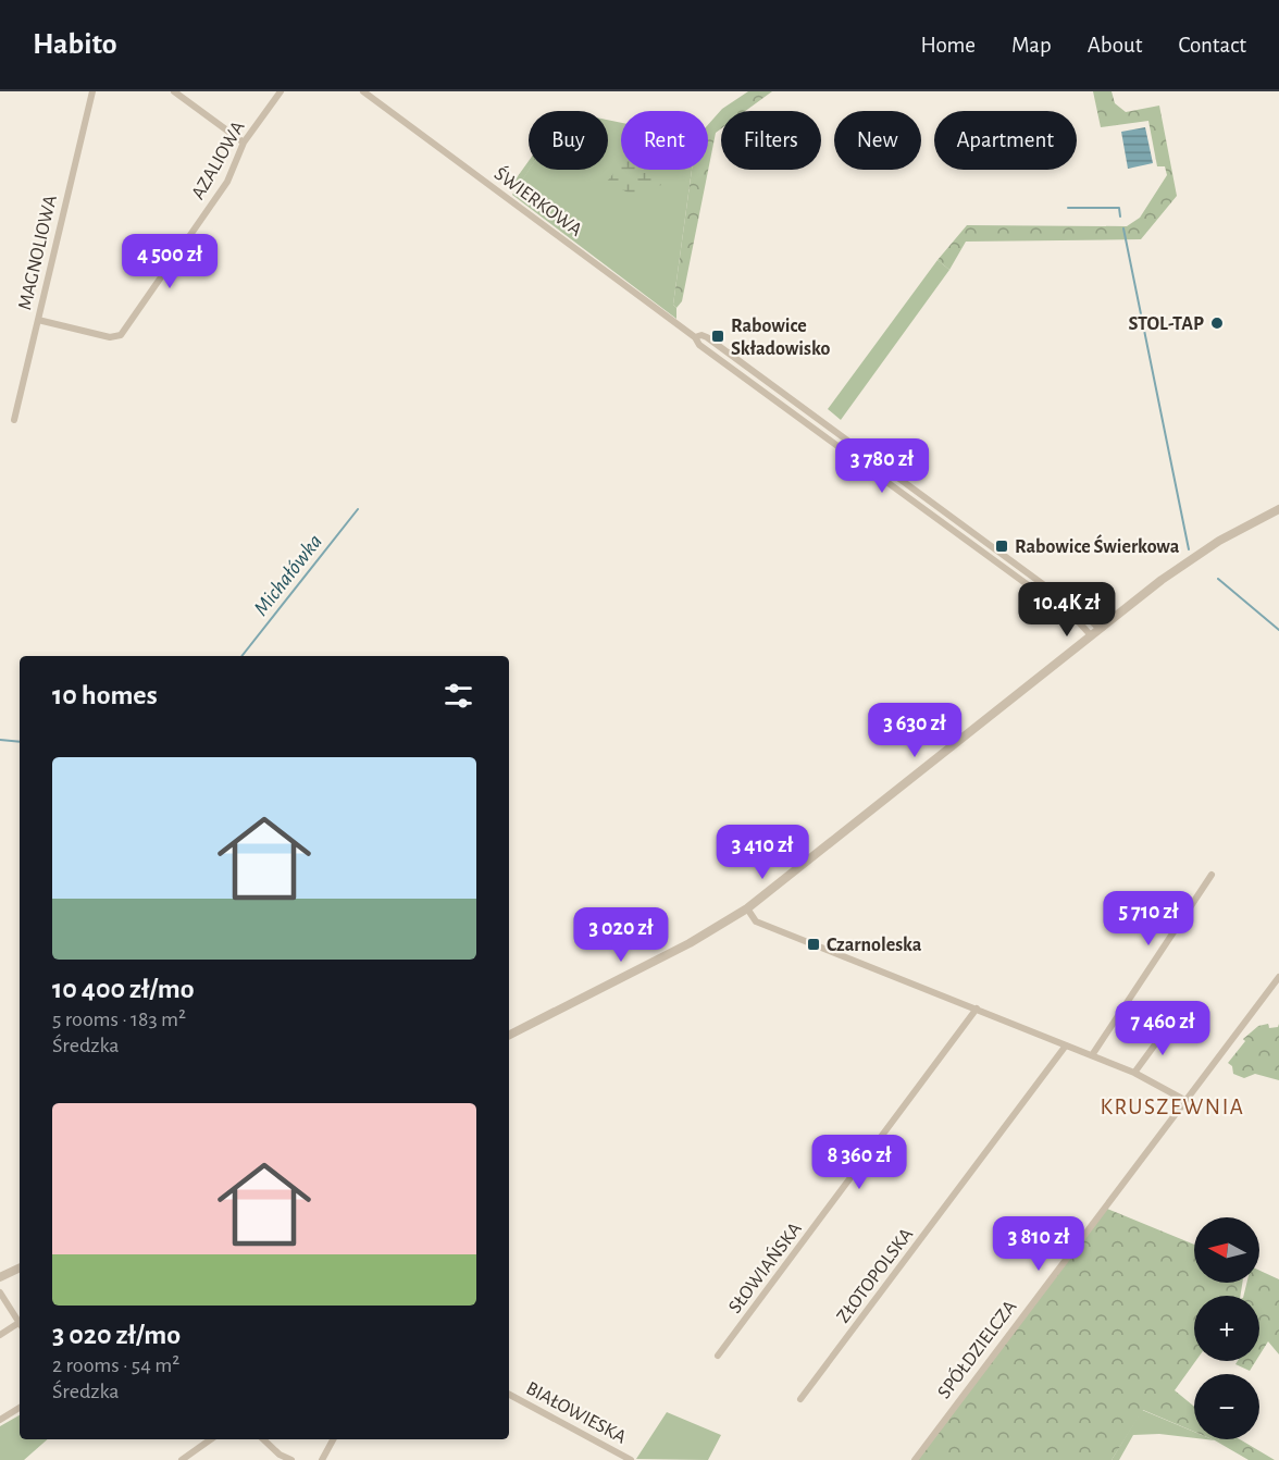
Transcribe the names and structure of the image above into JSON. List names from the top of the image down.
{
  "streets": {
    "street": [
      "AZALIOWA",
      "ŚWIERKOWA",
      "MAGNOLIOWA",
      "SŁOWIAŃSKA",
      "ZŁOTOPOLSKA",
      "SPÓŁDZIELCZA",
      "BIAŁOWIESKA"
    ]
  },
  "crossings": [
    ["AZALIOWA", "MAGNOLIOWA"]
  ],
  "districts": ["KRUSZEWNIA"],
  "water": ["Michałówka"],
  "places": {
    "other": ["STOL-TAP"],
    "transit": ["Rabowice Składowisko", "Rabowice Świerkowa", "Czarnoleska"]
  },
  "north": "left",
  "page": {
    "header": "Habito",
    "nav": [
      "Home",
      "Map",
      "About",
      "Contact"
    ],
    "chip": [
      "Buy",
      "Rent",
      "Filters",
      "New",
      "Apartment"
    ],
    "price": [
      "4 500 zł",
      "3 780 zł",
      "10.4K zł",
      "3 630 zł",
      "3 410 zł",
      "5 710 zł",
      "3 020 zł",
      "7 460 zł",
      "8 360 zł",
      "3 810 zł"
    ],
    "heading": "10 homes",
    "list": [
      {
        "name": "10 400 zł/mo",
        "note": "5 rooms · 183 m² · Średzka"
      },
      {
        "name": "3 020 zł/mo",
        "note": "2 rooms · 54 m² · Średzka"
      }
    ],
    "map_buttons": ["+", "−"]
  }
}
